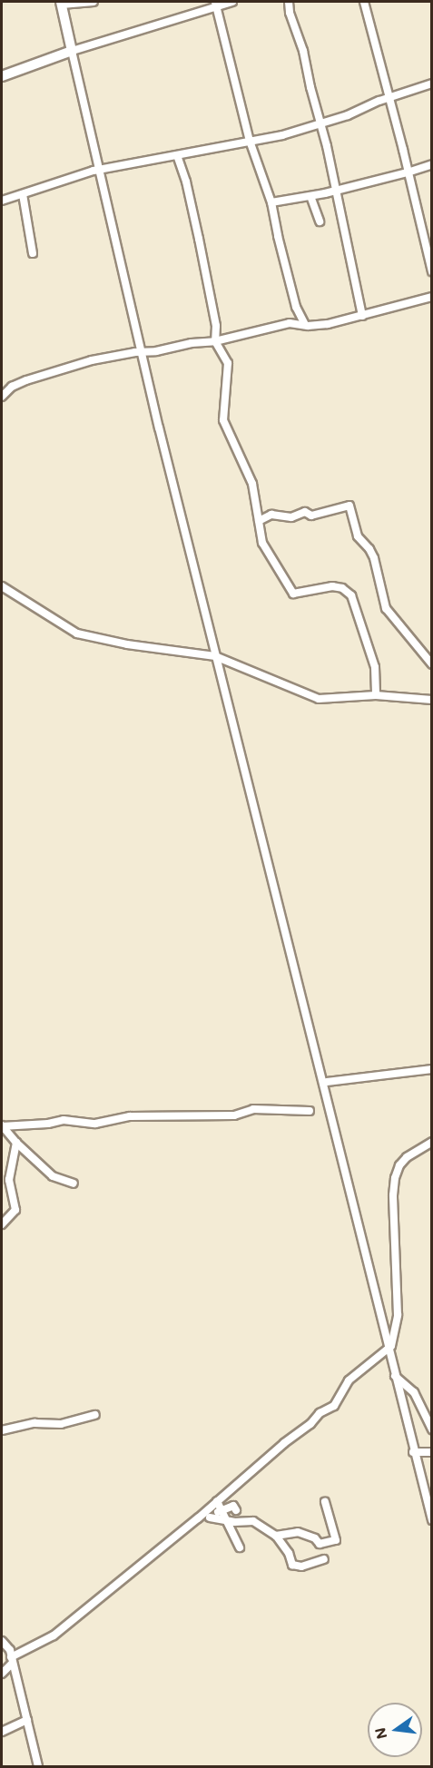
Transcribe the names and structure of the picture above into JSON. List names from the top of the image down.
{
  "north": "left"
}
